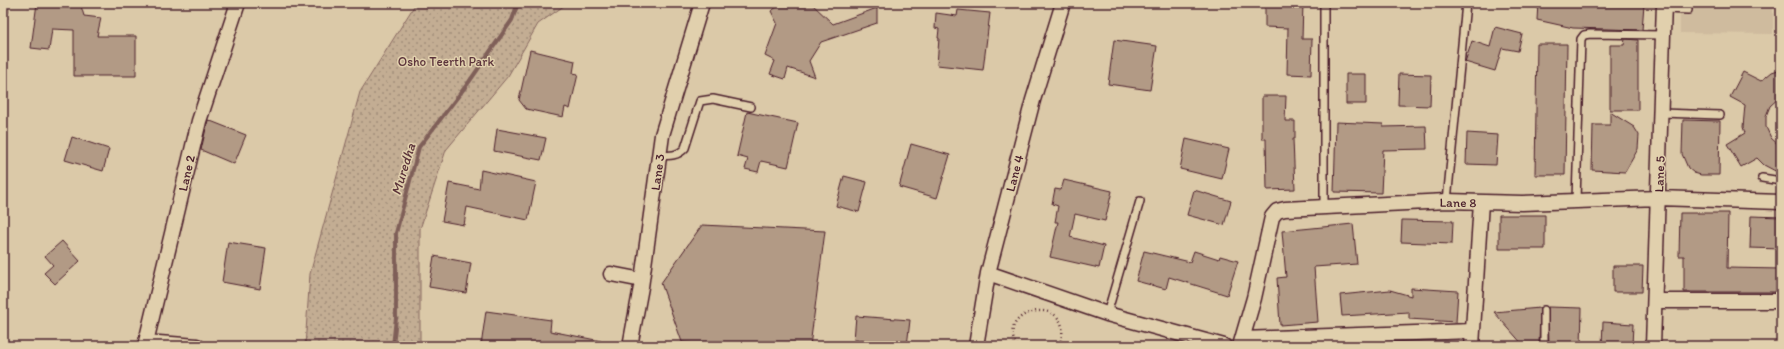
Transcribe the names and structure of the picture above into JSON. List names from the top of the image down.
{
  "streets": {
    "street": [
      "Lane 3",
      "Lane 2",
      "Lane 4",
      "Lane 5",
      "Lane 8"
    ]
  },
  "crossings": [
    ["Lane 5", "Lane 8"]
  ],
  "water": ["Muredha"],
  "parks": ["Osho Teerth Park"]
}
